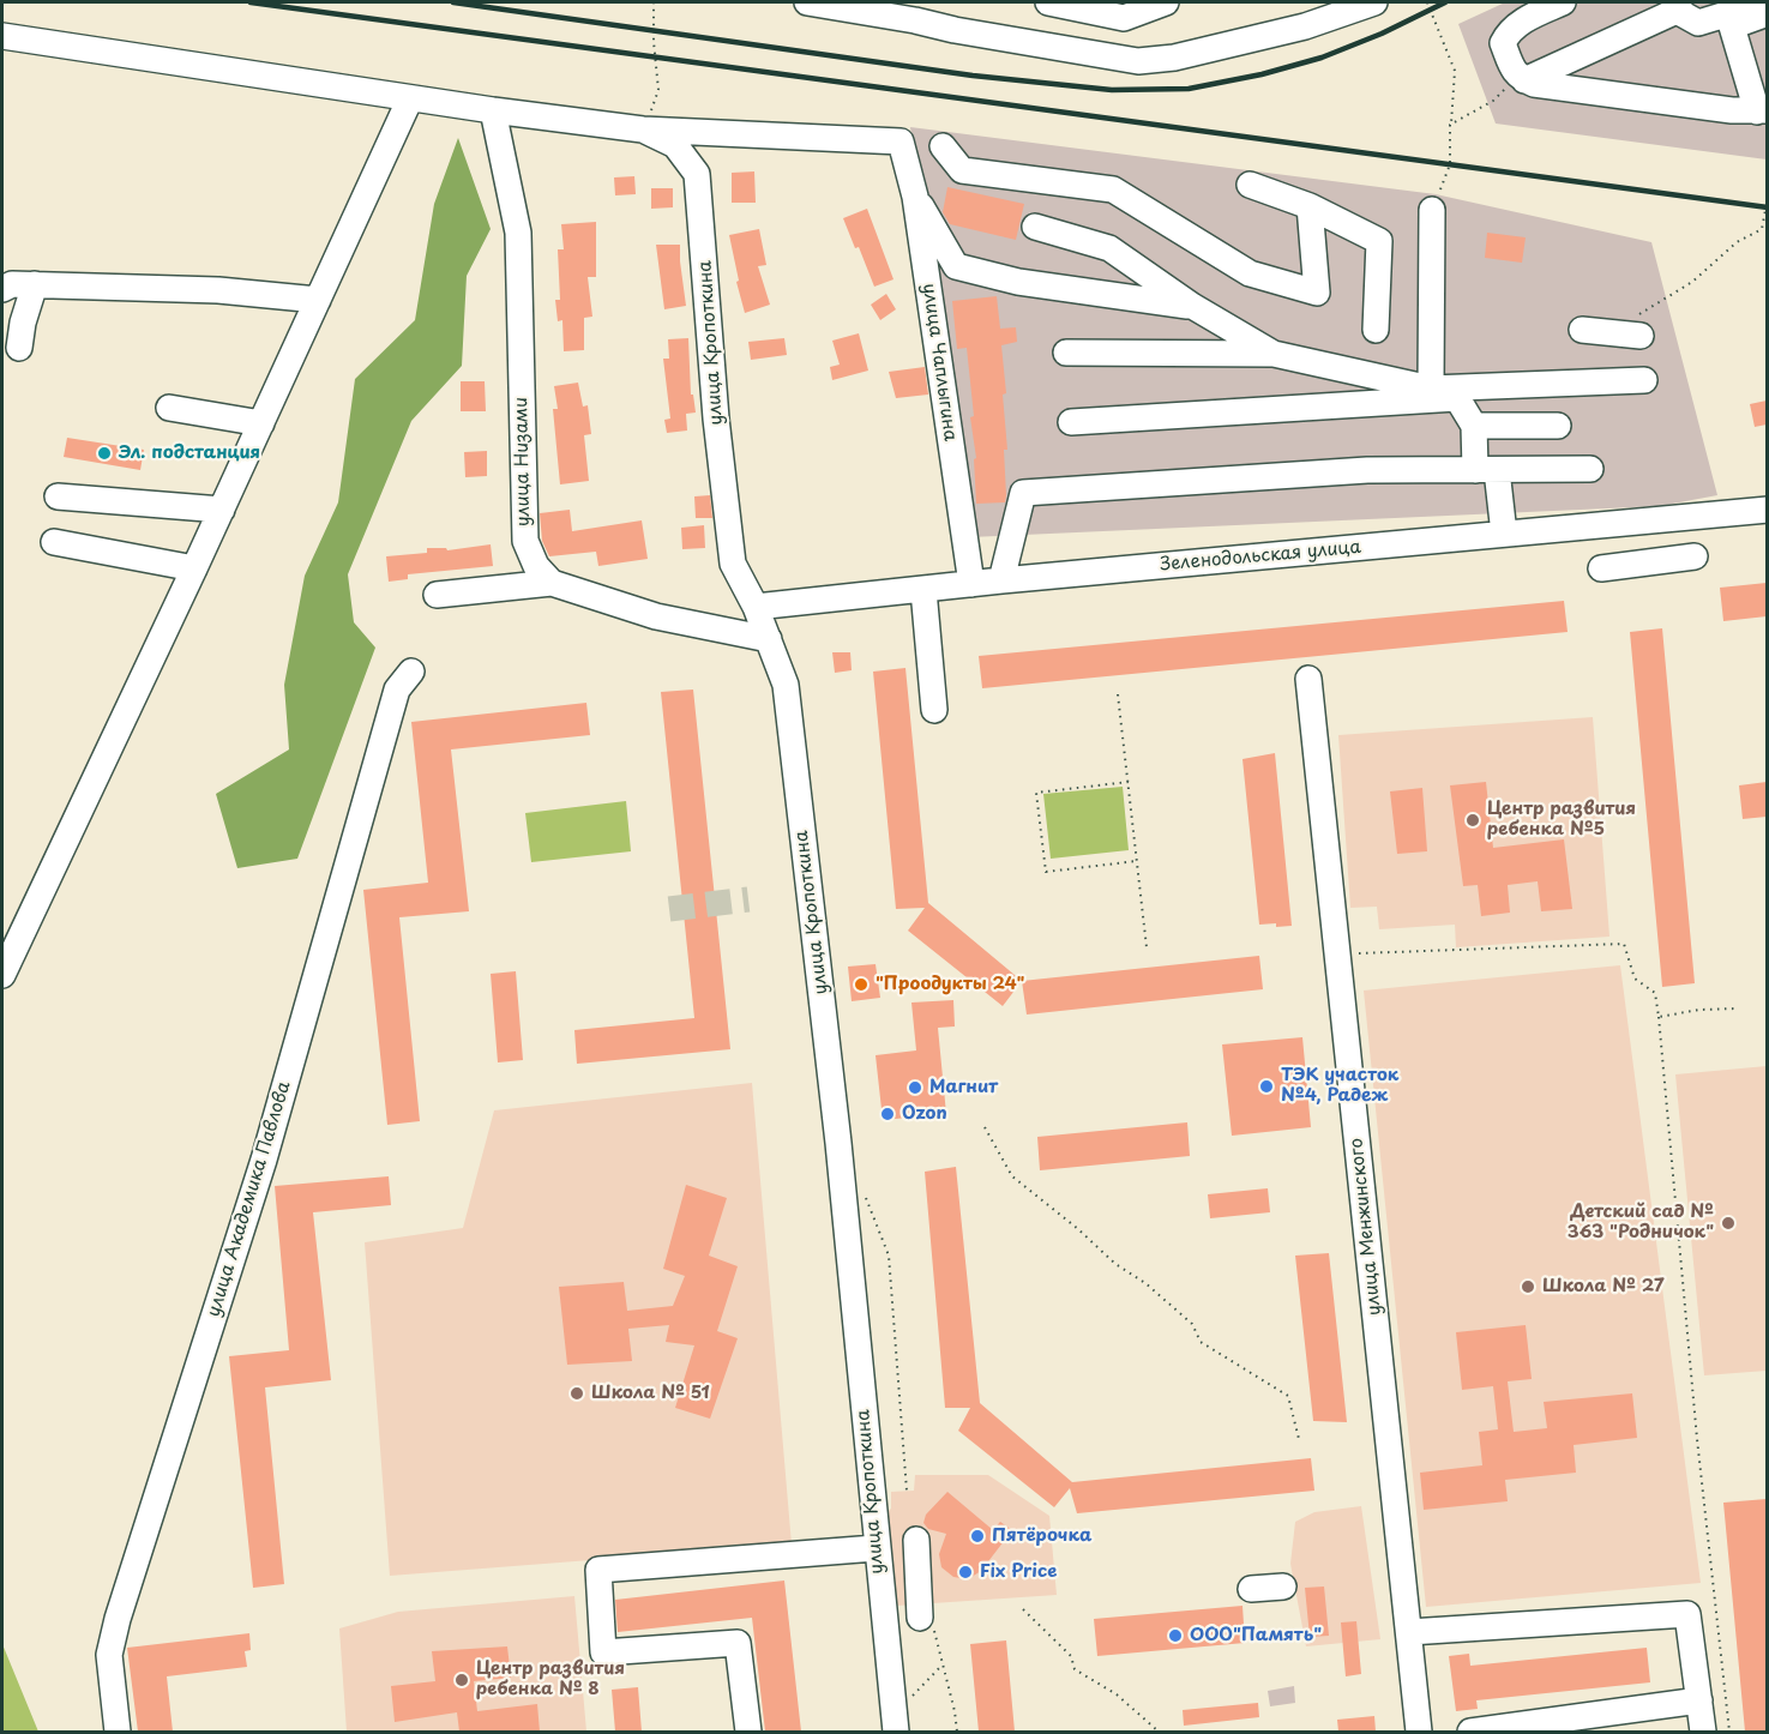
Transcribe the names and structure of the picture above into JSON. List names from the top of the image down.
{
  "streets": {
    "street": [
      "улица Кропоткина",
      "улица Чаплыгина",
      "улица Низами",
      "Зеленодольская улица",
      "улица Академика Павлова",
      "улица Менжинского"
    ]
  },
  "crossings": [
    ["улица Кропоткина", "улица Чаплыгина"],
    ["улица Кропоткина", "Зеленодольская улица"],
    ["улица Чаплыгина", "Зеленодольская улица"]
  ],
  "places": [
    "Эл. подстанция",
    "Центр развития ребенка №5",
    "\"Проодукты 24\"",
    "ТЭК участок №4, Радеж",
    "Магнит",
    "Ozon",
    "Детский сад № 363 \"Родничок\"",
    "Школа № 27",
    "Школа № 51",
    "Пятёрочка",
    "Fix Price",
    "ООО\"Память\"",
    "Центр развития ребенка № 8"
  ]
}
